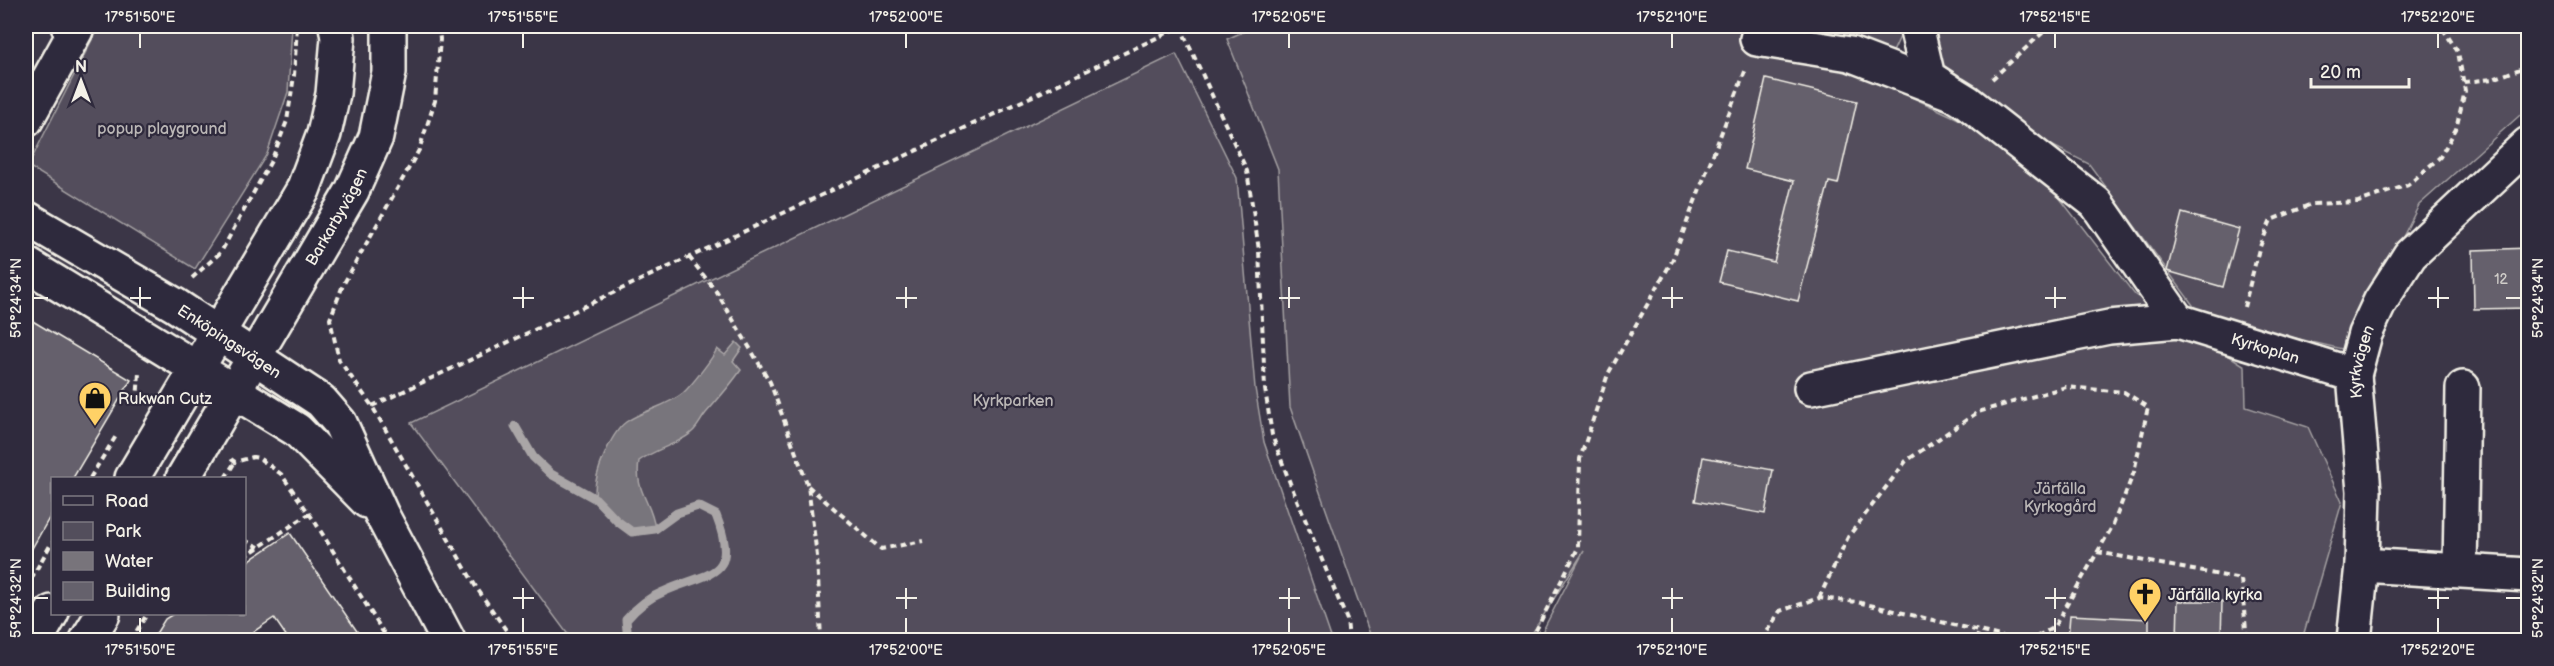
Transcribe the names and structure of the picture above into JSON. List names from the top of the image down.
{
  "streets": {
    "street": [
      "Barkarbyvägen",
      "Enköpingsvägen",
      "Kyrkoplan",
      "Kyrkvägen"
    ]
  },
  "crossings": [
    ["Barkarbyvägen", "Enköpingsvägen"],
    ["Kyrkoplan", "Kyrkvägen"]
  ],
  "parks": ["popup playground", "Kyrkparken", "Järfälla Kyrkogård"],
  "places": {
    "shop": ["Rukwan Cutz"],
    "church": ["Järfälla kyrka"]
  },
  "house_numbers": ["12"],
  "legend": [
    "Road",
    "Park",
    "Water",
    "Building"
  ],
  "scale_bar": "20 m",
  "north": "top",
  "coordinates": [
    "17°51'50\"E",
    "17°51'55\"E",
    "17°52'00\"E",
    "17°52'05\"E",
    "17°52'10\"E",
    "17°52'15\"E",
    "17°52'20\"E",
    "59°24'34\"N",
    "59°24'32\"N"
  ]
}
